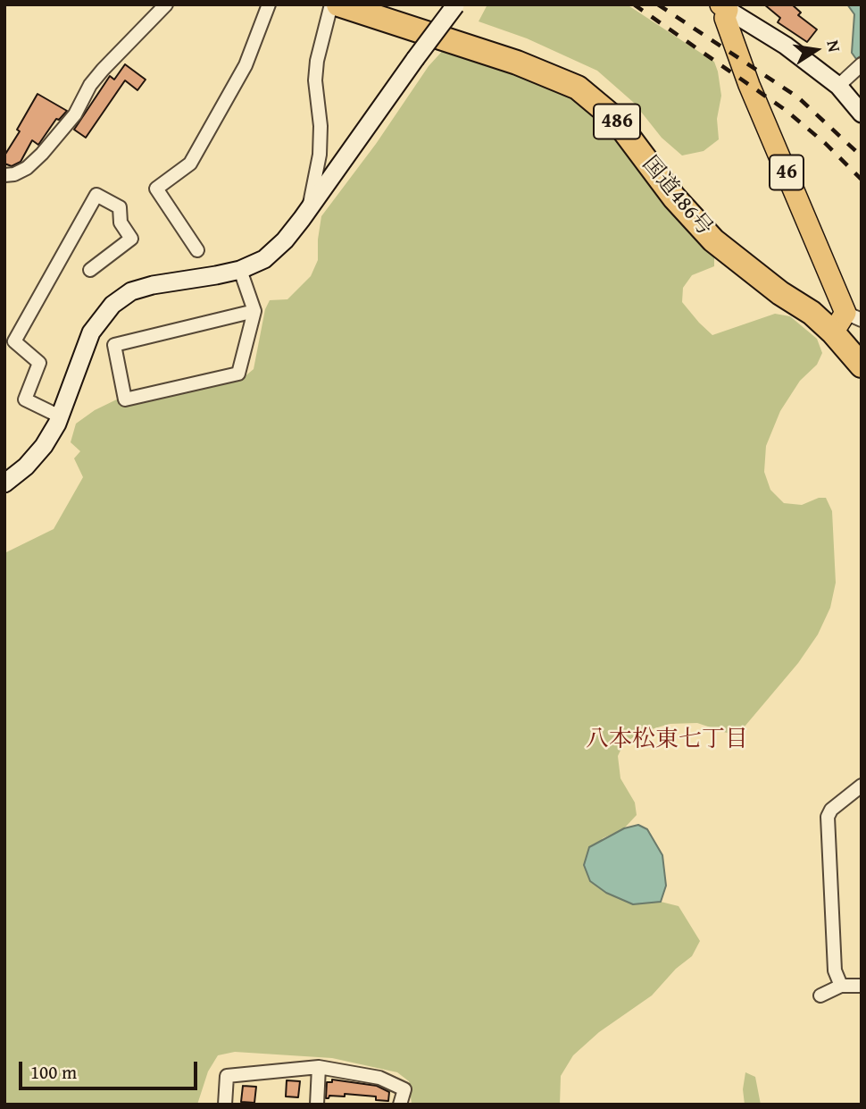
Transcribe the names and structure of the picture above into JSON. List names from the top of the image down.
{
  "streets": {
    "highway": ["486", "国道486号"],
    "main road": ["46"]
  },
  "crossings": [
    ["46", "国道486号"]
  ],
  "districts": ["八本松東七丁目"],
  "scale_bar": "100 m",
  "north": "right"
}
